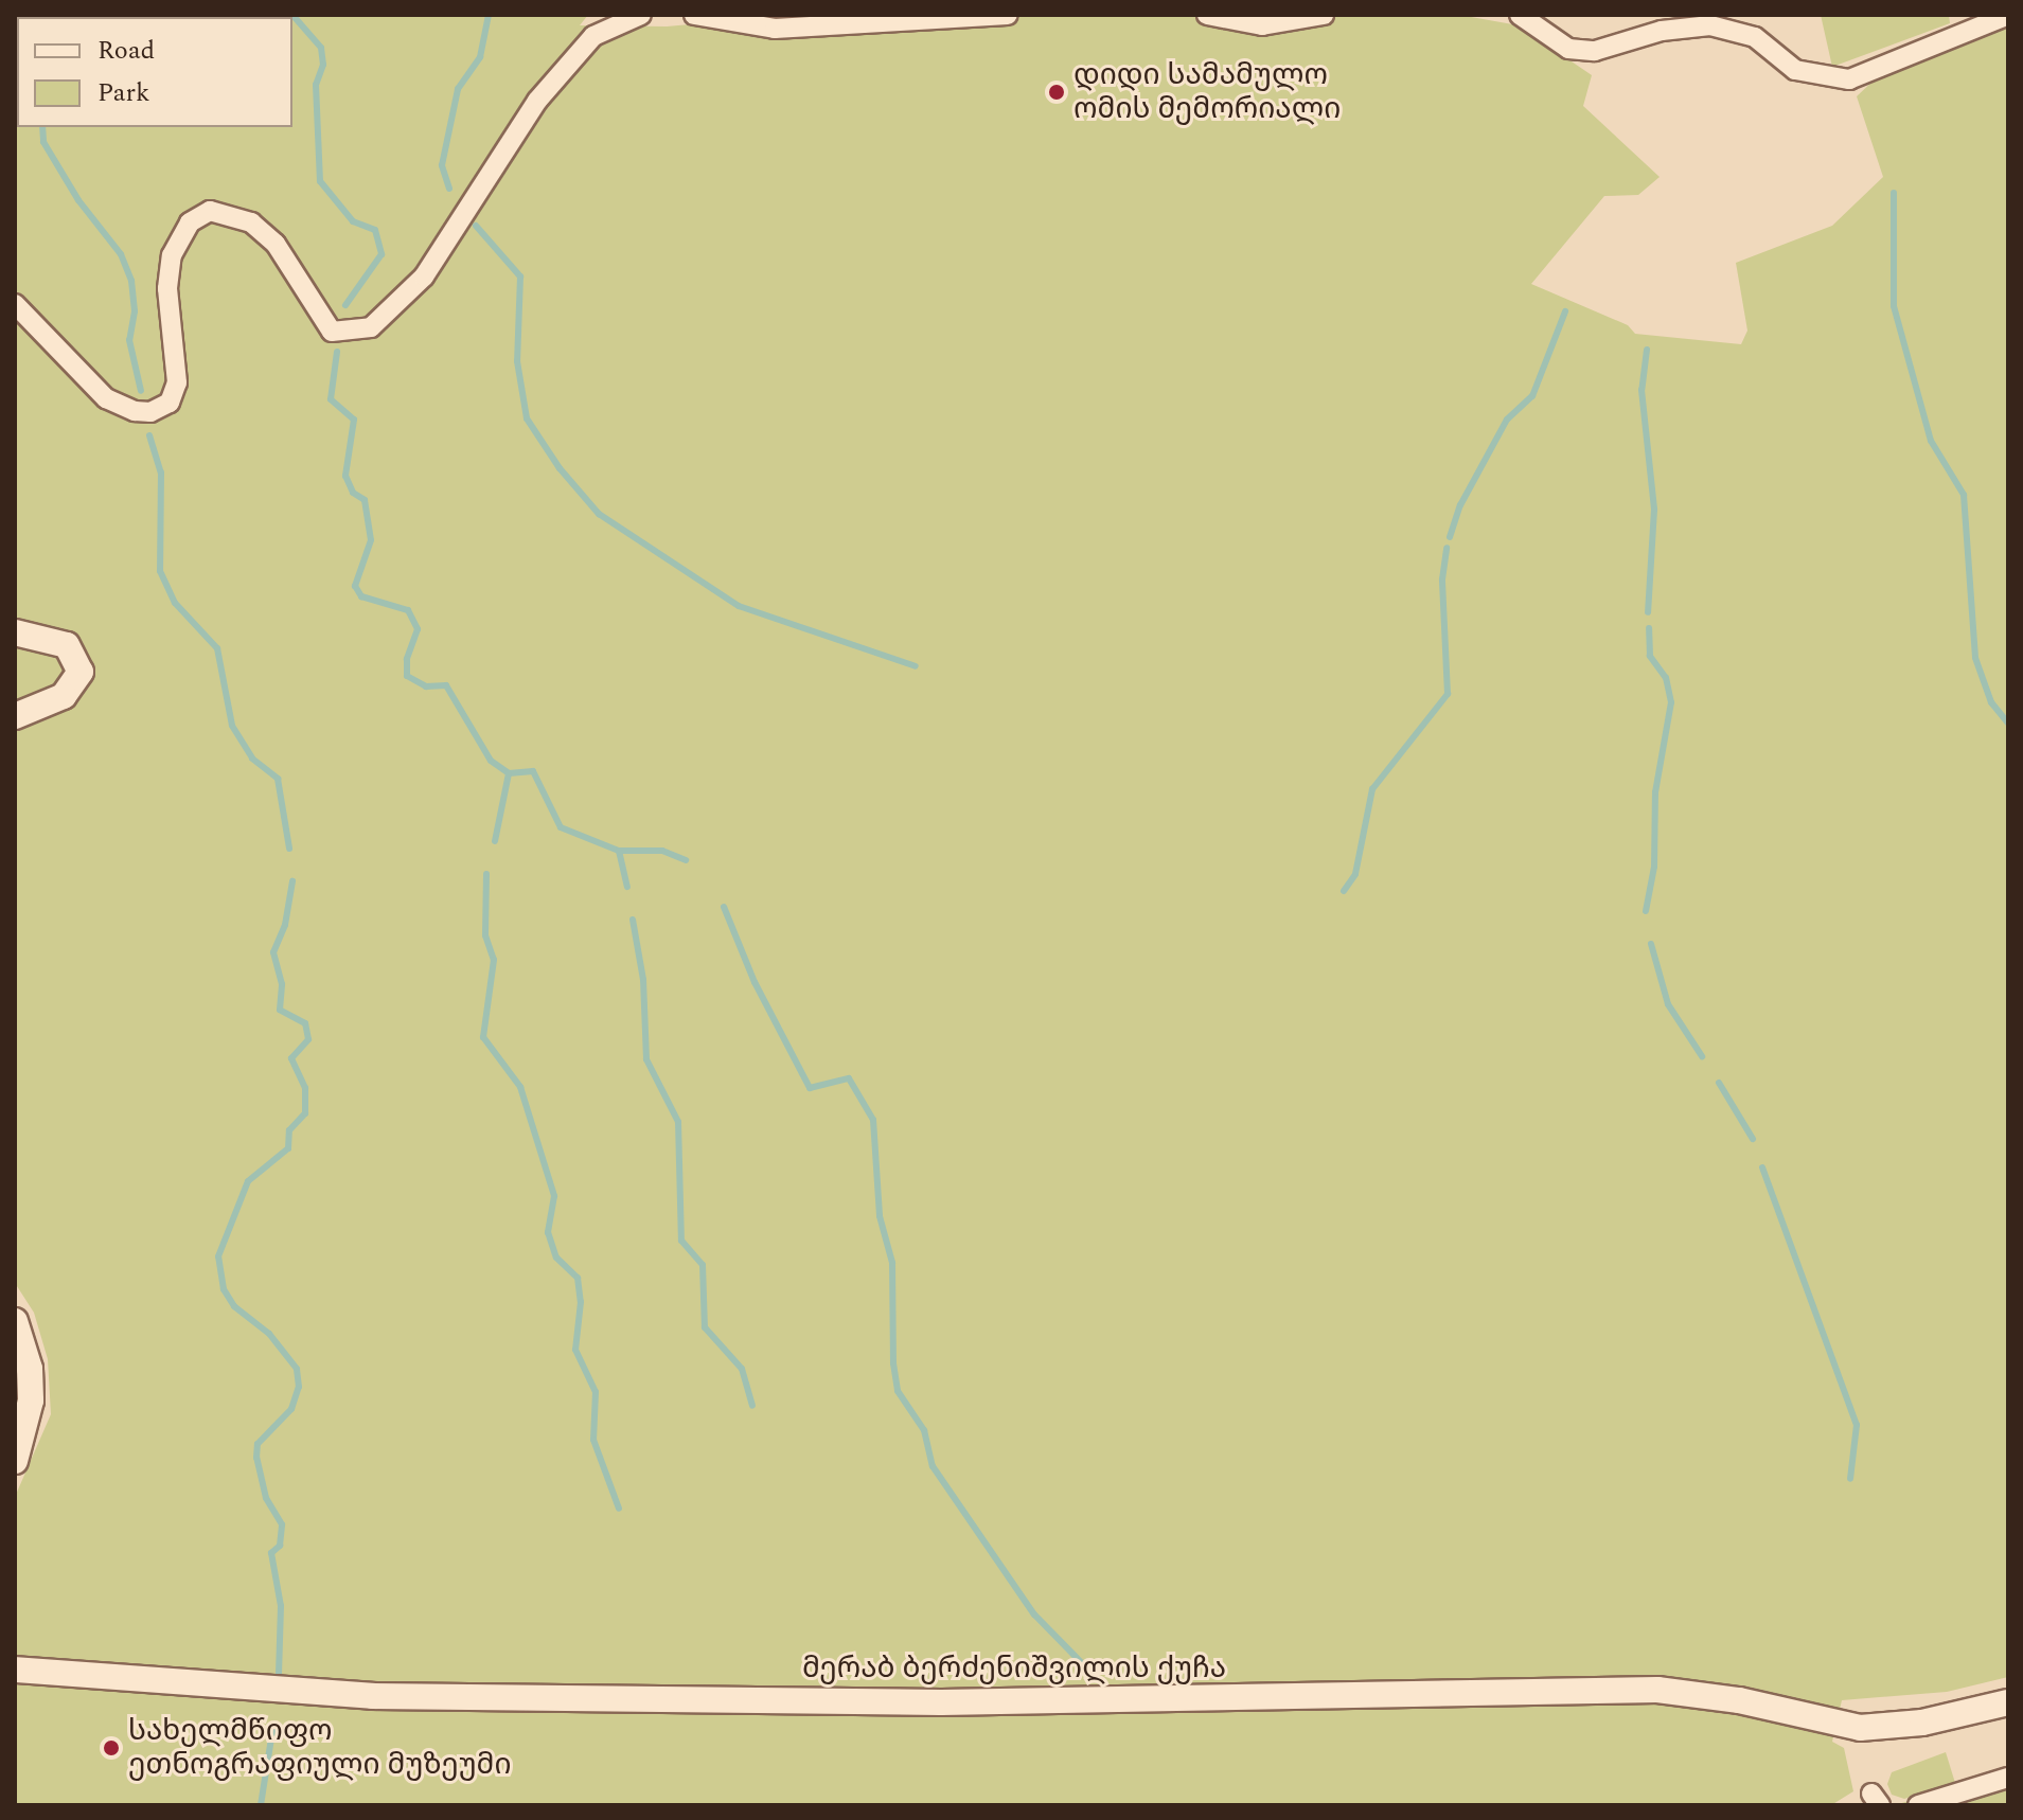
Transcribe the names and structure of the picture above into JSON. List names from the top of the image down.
{
  "streets": {
    "street": ["მერაბ ბერძენიშვილის ქუჩა"]
  },
  "places": ["დიდი სამამულო ომის მემორიალი", "სახელმწიფო ეთნოგრაფიული მუზეუმი"],
  "legend": ["Road", "Park"]
}
